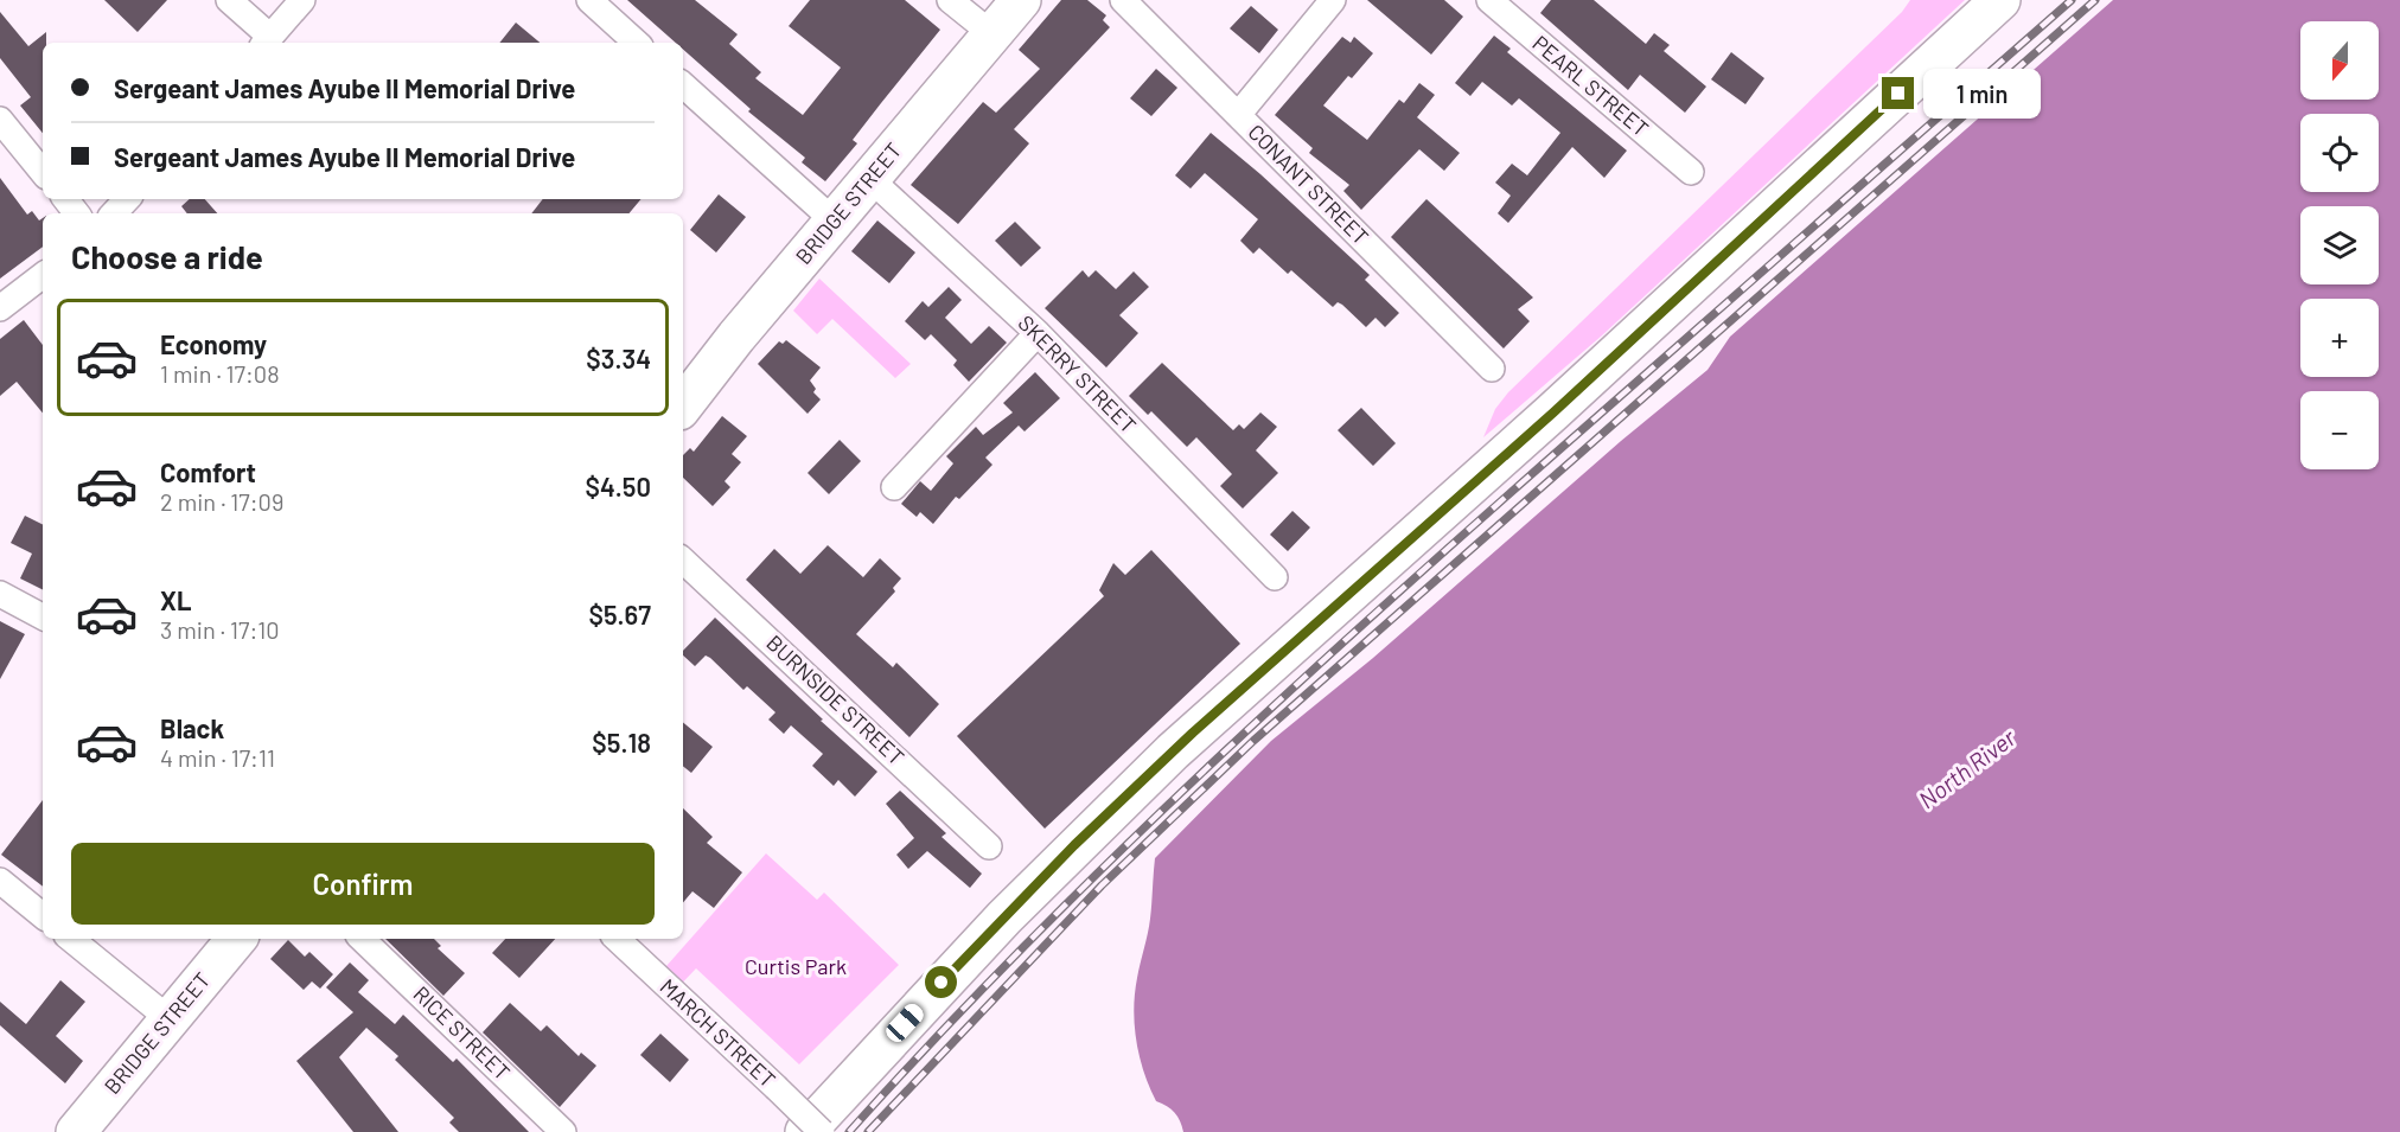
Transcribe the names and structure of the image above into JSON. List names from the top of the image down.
{
  "streets": {
    "main road": ["BRIDGE STREET"],
    "street": [
      "PEARL STREET",
      "CONANT STREET",
      "SKERRY STREET",
      "BURNSIDE STREET",
      "RICE STREET",
      "MARCH STREET"
    ]
  },
  "crossings": [
    ["BRIDGE STREET", "SKERRY STREET"]
  ],
  "water": ["North River"],
  "parks": ["Curtis Park"],
  "north": "bottom",
  "page": {
    "map_buttons": ["+", "−"],
    "banner": ["Sergeant James Ayube II Memorial Drive", "Sergeant James Ayube II Memorial Drive"],
    "bubble": "1 min",
    "heading": "Choose a ride",
    "list": [
      {
        "name": "Economy",
        "note": "1 min · 17:08",
        "value": "$3.34"
      },
      {
        "name": "Comfort",
        "note": "2 min · 17:09",
        "value": "$4.50"
      },
      {
        "name": "XL",
        "note": "3 min · 17:10",
        "value": "$5.67"
      },
      {
        "name": "Black",
        "note": "4 min · 17:11",
        "value": "$5.18"
      }
    ],
    "buttons": "Confirm"
  }
}
